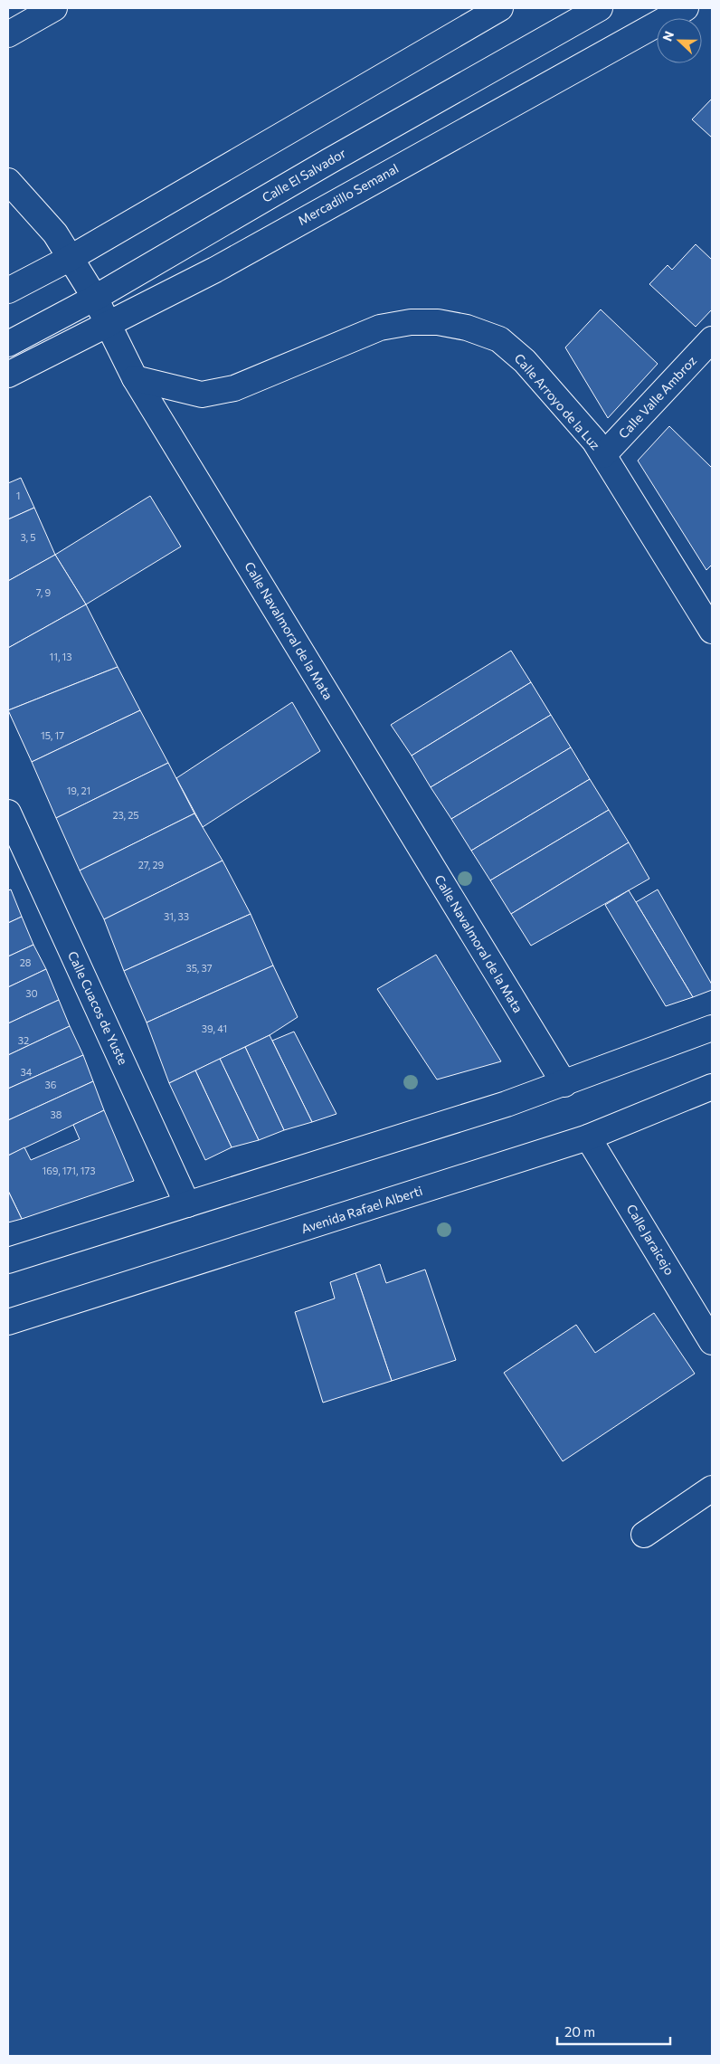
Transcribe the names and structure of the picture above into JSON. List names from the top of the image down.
{
  "streets": {
    "street": [
      "Calle El Salvador",
      "Mercadillo Semanal",
      "Calle Valle Ambroz",
      "Calle Arroyo de la Luz",
      "Calle Navalmoral de la Mata",
      "Calle Cuacos de Yuste",
      "Avenida Rafael Alberti",
      "Calle Jaraicejo"
    ]
  },
  "crossings": [
    ["Calle El Salvador", "Calle Navalmoral de la Mata"],
    ["Mercadillo Semanal", "Calle Navalmoral de la Mata"],
    ["Calle Valle Ambroz", "Calle Arroyo de la Luz"],
    ["Calle Arroyo de la Luz", "Calle Navalmoral de la Mata"],
    ["Avenida Rafael Alberti", "Calle Jaraicejo"]
  ],
  "house_numbers": [
    "1",
    "3, 5",
    "7, 9",
    "11, 13",
    "15, 17",
    "19, 21",
    "23, 25",
    "27, 29",
    "31, 33",
    "28",
    "35, 37",
    "30",
    "39, 41",
    "32",
    "34",
    "36",
    "38",
    "169, 171, 173"
  ],
  "scale_bar": "20 m",
  "north": "left"
}
